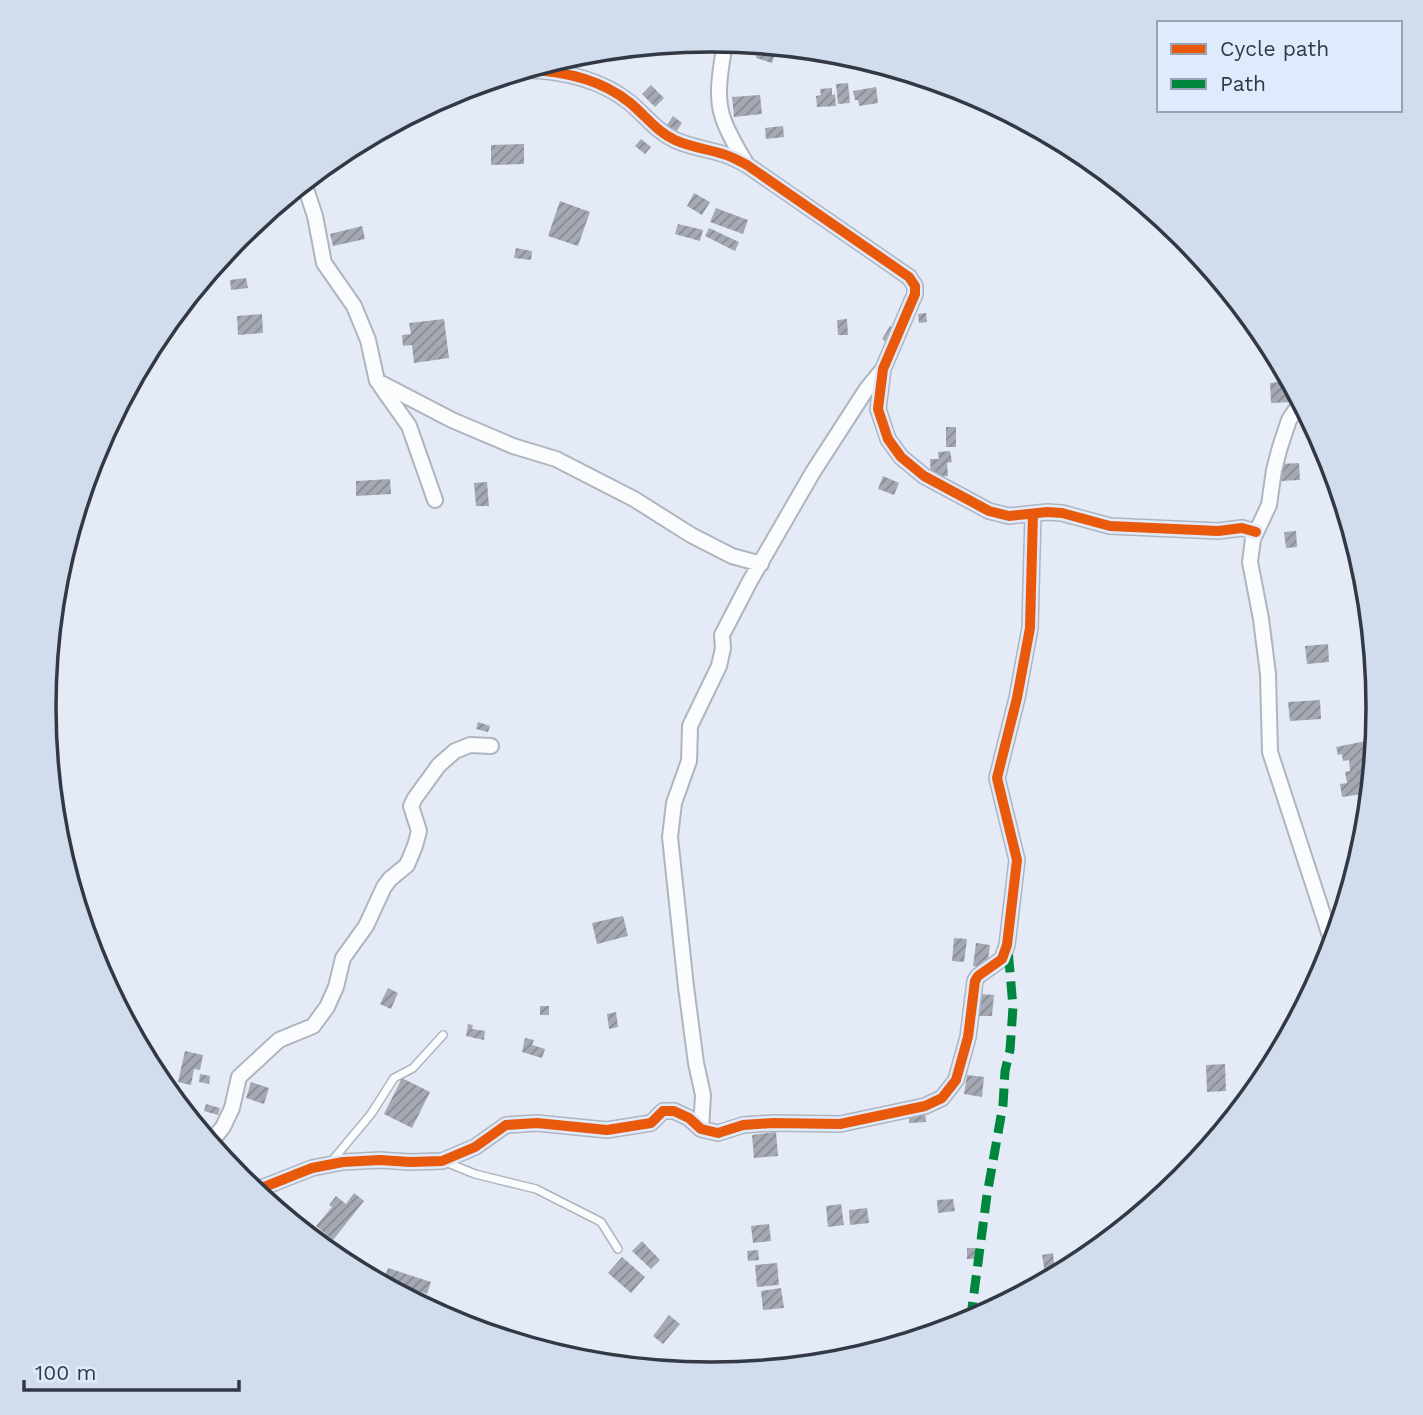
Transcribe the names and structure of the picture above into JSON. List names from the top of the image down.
{
  "legend": ["Cycle path", "Path"],
  "scale_bar": "100 m"
}
